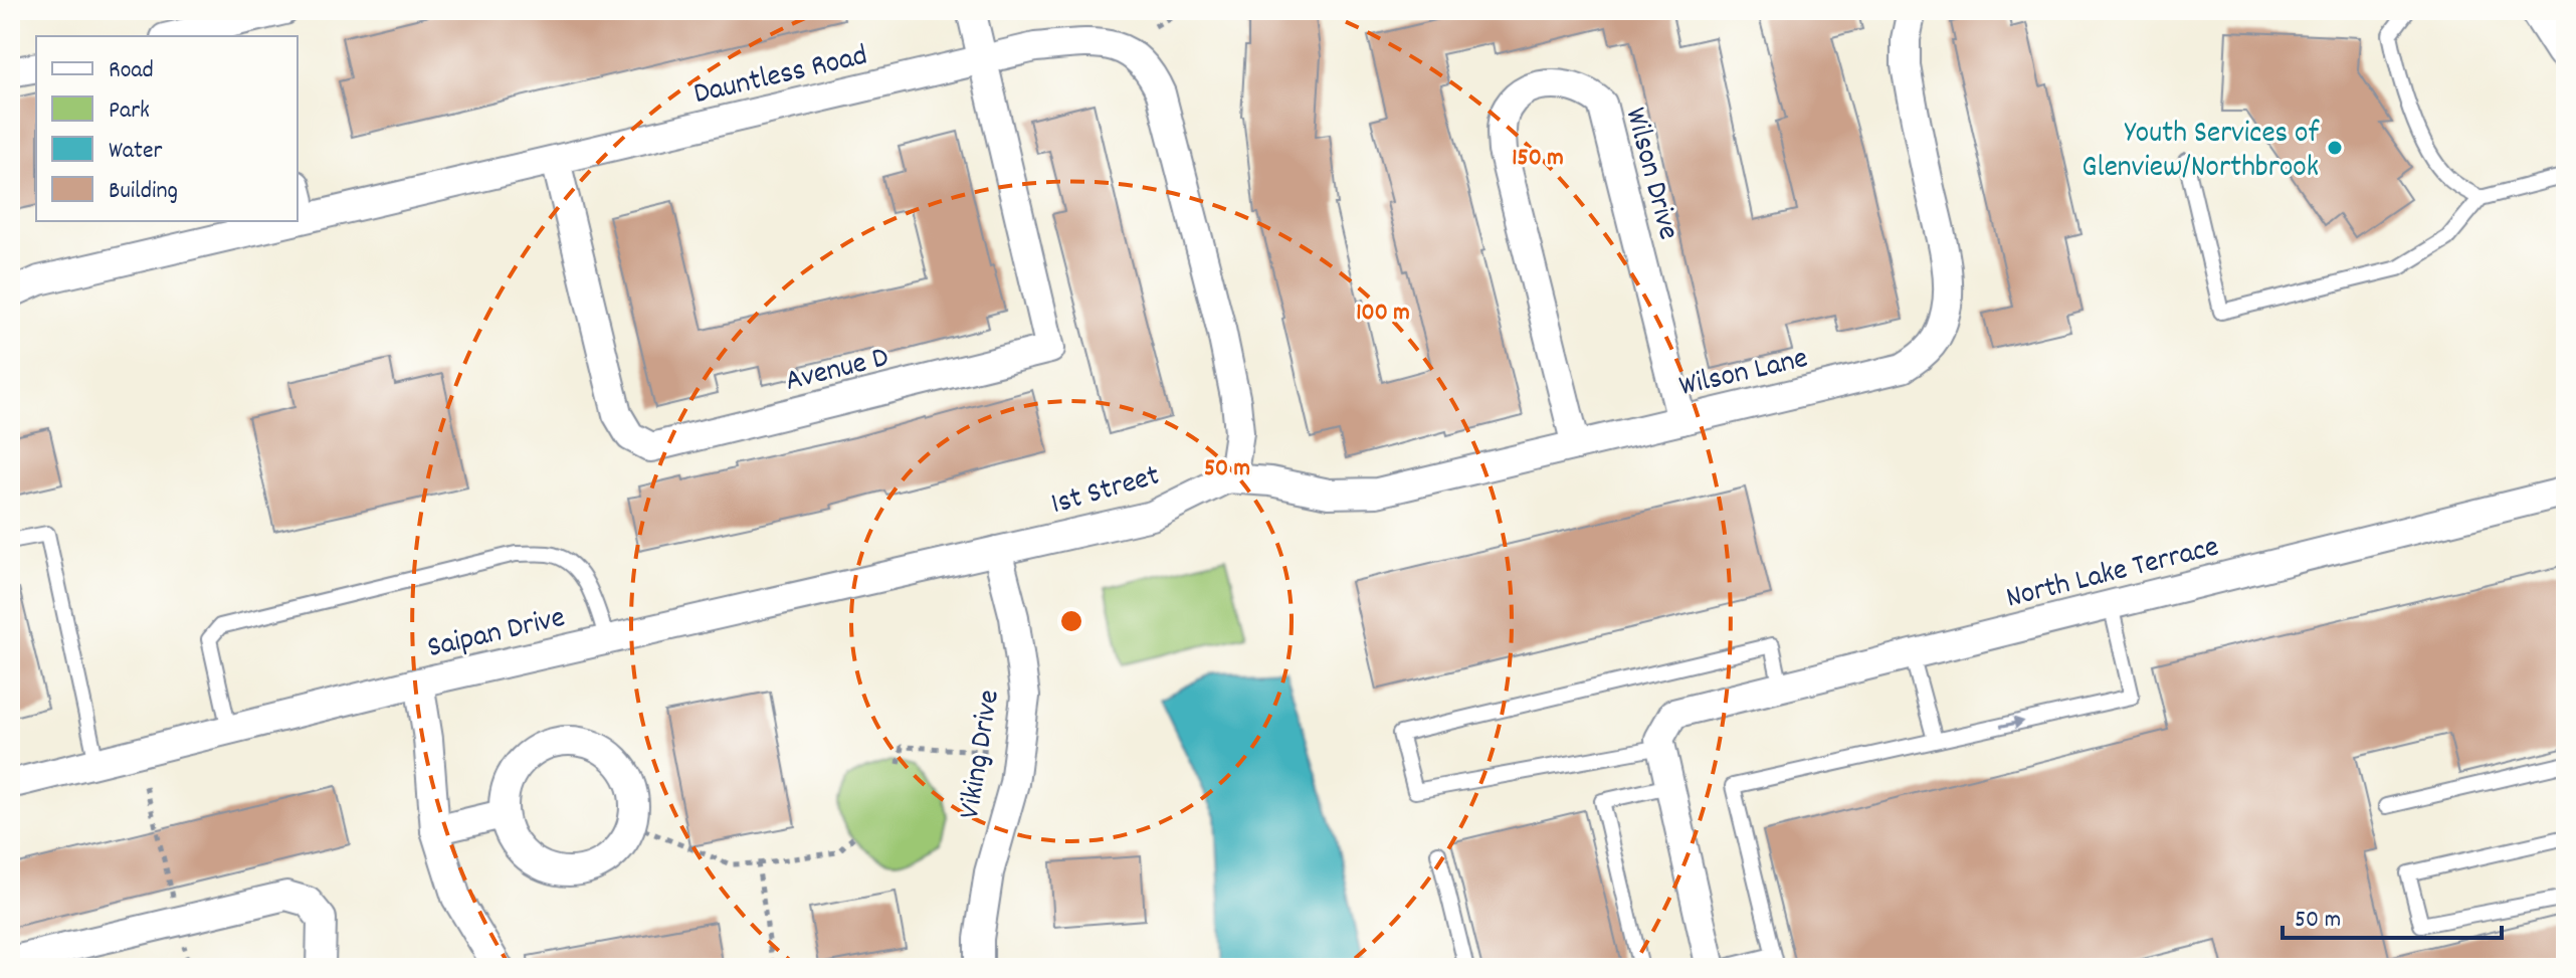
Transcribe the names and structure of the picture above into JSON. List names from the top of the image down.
{
  "streets": {
    "street": [
      "Dauntless Road",
      "Wilson Drive",
      "Avenue D",
      "Wilson Lane",
      "1st Street",
      "North Lake Terrace",
      "Saipan Drive",
      "Viking Drive"
    ]
  },
  "crossings": [
    ["Dauntless Road", "Avenue D"],
    ["Dauntless Road", "Wilson Lane"],
    ["Dauntless Road", "1st Street"],
    ["Wilson Drive", "Wilson Lane"],
    ["Wilson Lane", "1st Street"],
    ["1st Street", "Saipan Drive"],
    ["1st Street", "Viking Drive"],
    ["Saipan Drive", "Viking Drive"]
  ],
  "places": ["Youth Services of Glenview/Northbrook"],
  "legend": [
    "Road",
    "Park",
    "Water",
    "Building"
  ],
  "scale_bar": "50 m",
  "rings": ["150 m", "100 m", "50 m"]
}
